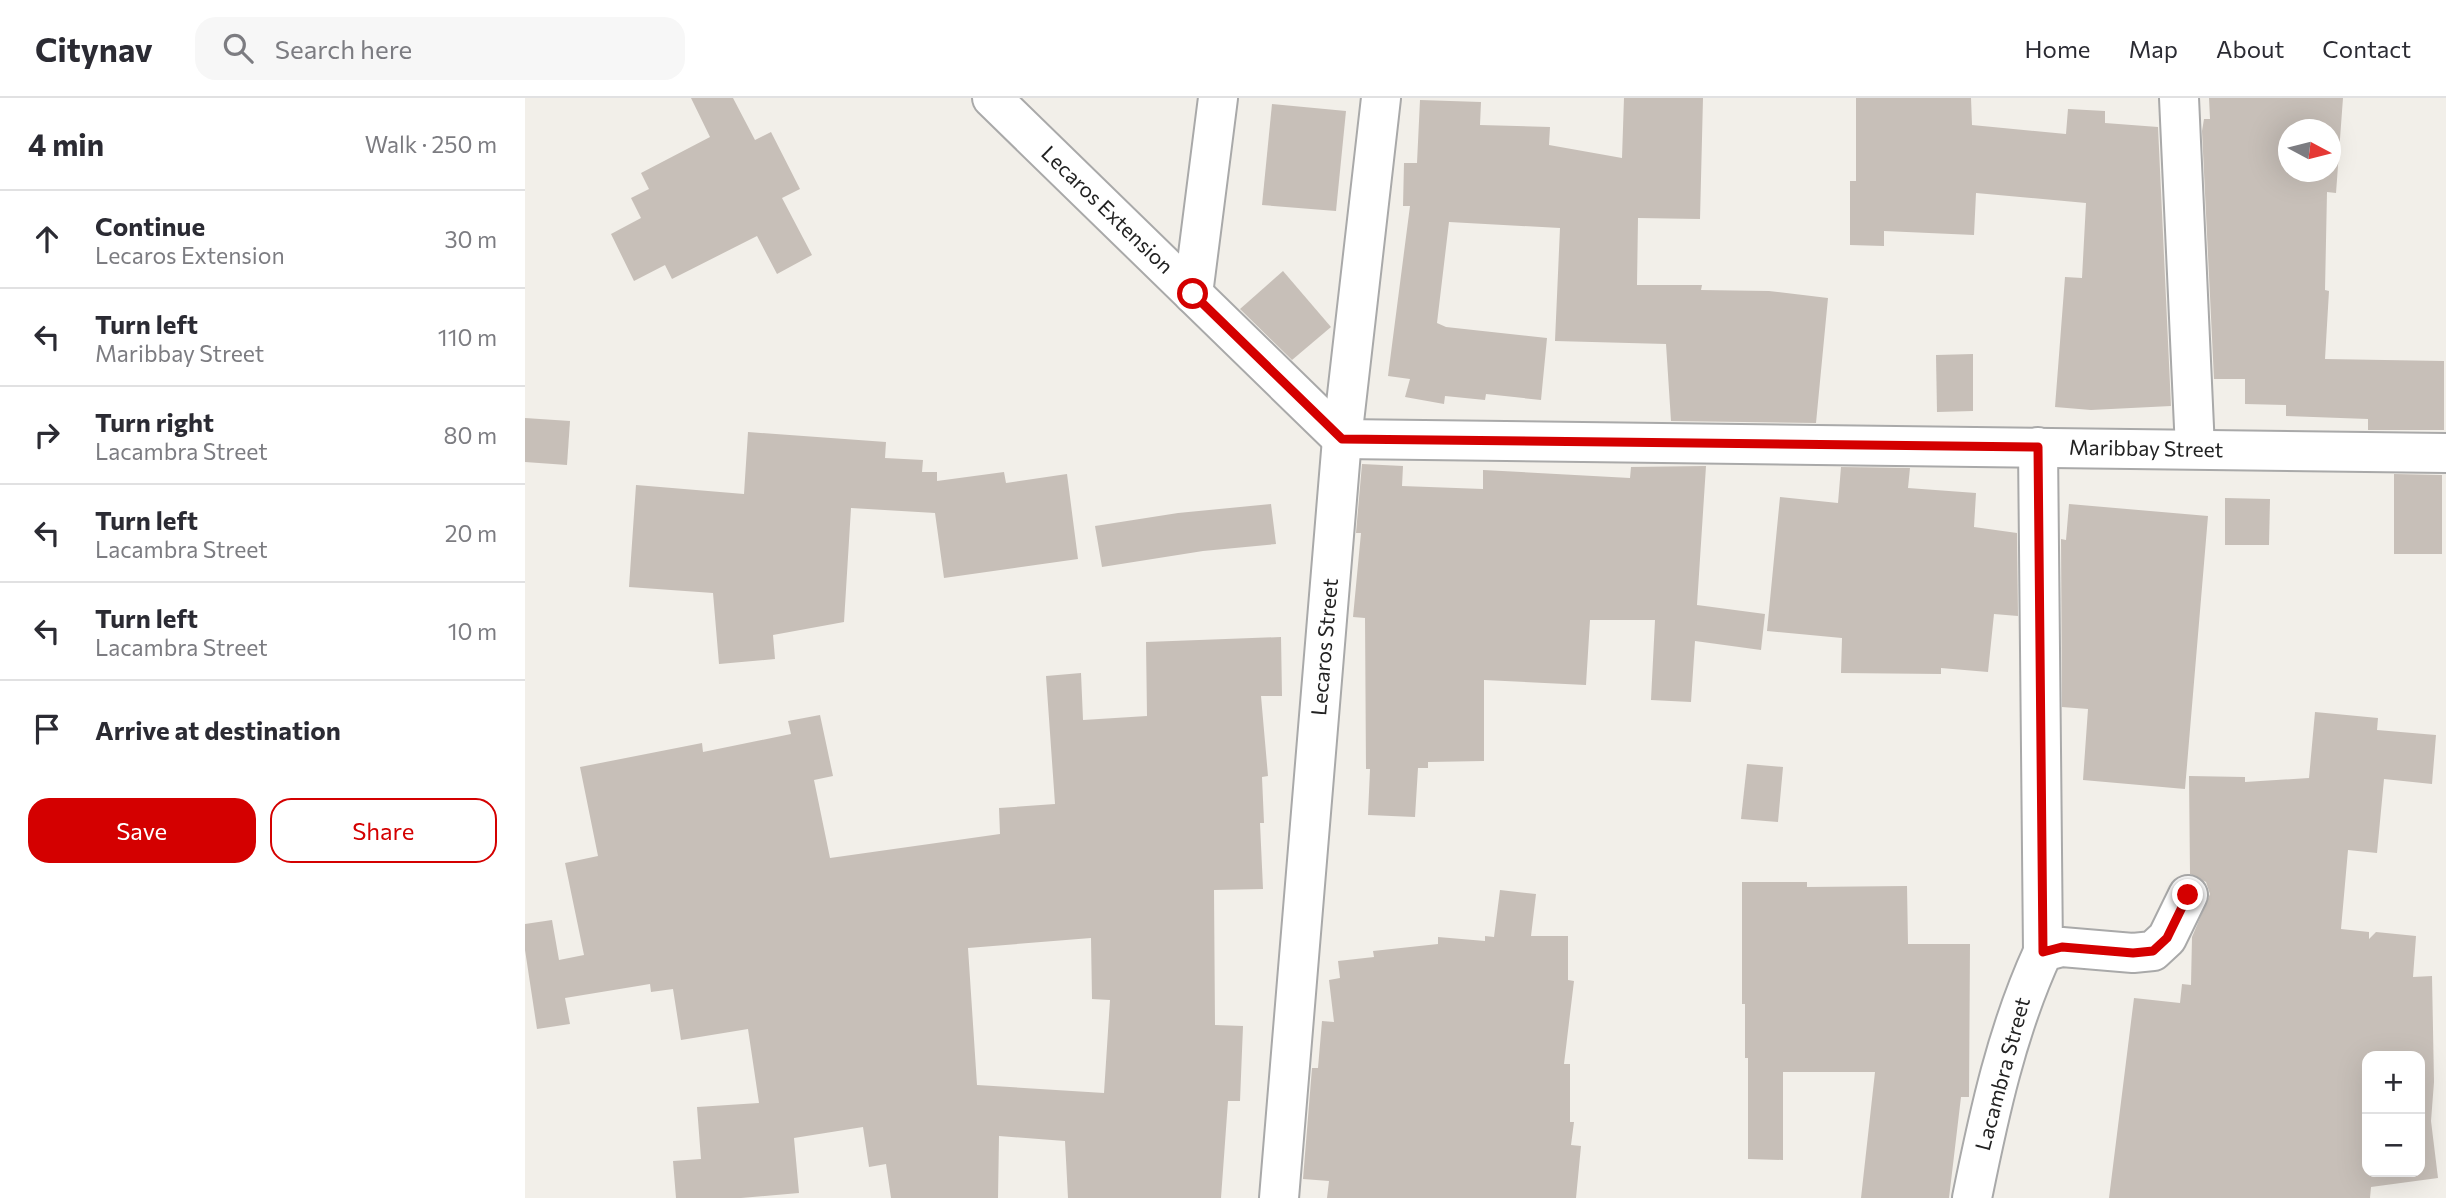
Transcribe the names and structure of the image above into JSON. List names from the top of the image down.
{
  "streets": {
    "street": [
      "Lecaros Extension",
      "Maribbay Street",
      "Lecaros Street",
      "Lacambra Street"
    ]
  },
  "crossings": [
    ["Lecaros Extension", "Maribbay Street"],
    ["Lecaros Extension", "Lecaros Street"],
    ["Maribbay Street", "Lecaros Street"],
    ["Maribbay Street", "Lacambra Street"]
  ],
  "north": "right",
  "page": {
    "header": "Citynav",
    "search": "Search here",
    "nav": [
      "Home",
      "Map",
      "About",
      "Contact"
    ],
    "heading": ["4 min", "Walk · 250 m"],
    "list": [
      ["Continue", "Lecaros Extension", "30 m"],
      ["Turn left", "Maribbay Street", "110 m"],
      ["Turn right", "Lacambra Street", "80 m"],
      ["Turn left", "Lacambra Street", "20 m"],
      ["Turn left", "Lacambra Street", "10 m"],
      "Arrive at destination"
    ],
    "buttons": ["Save", "Share"],
    "map_buttons": ["+", "−"]
  }
}
